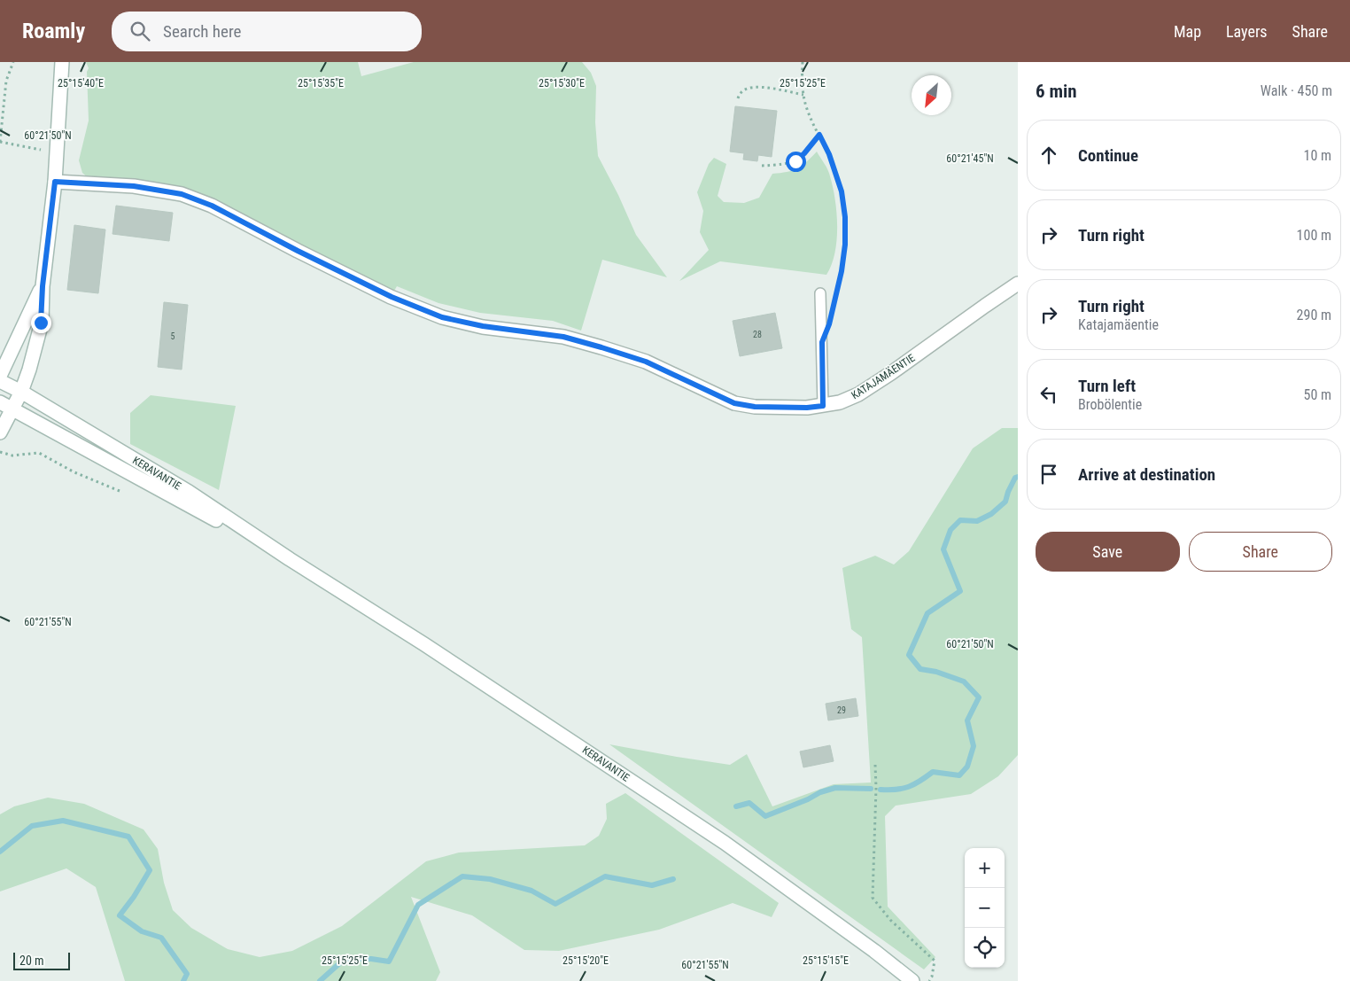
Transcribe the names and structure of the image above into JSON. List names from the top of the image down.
{
  "streets": {
    "street": ["KATAJAMÄENTIE", "KERAVANTIE"]
  },
  "house_numbers": ["28", "5", "29"],
  "scale_bar": "20 m",
  "north": "bottom left",
  "page": {
    "header": "Roamly",
    "search": "Search here",
    "nav": ["Map", "Layers", "Share"],
    "heading": ["6 min", "Walk · 450 m"],
    "list": [
      ["Continue", "10 m"],
      ["Turn right", "100 m"],
      ["Turn right", "Katajamäentie", "290 m"],
      ["Turn left", "Brobölentie", "50 m"],
      "Arrive at destination"
    ],
    "buttons": ["Save", "Share"],
    "map_buttons": ["+", "−"],
    "scale": "20 m"
  },
  "coordinates": [
    "25°15'40\"E",
    "25°15'35\"E",
    "25°15'30\"E",
    "25°15'25\"E",
    "60°21'50\"N",
    "60°21'45\"N",
    "60°21'55\"N",
    "25°15'20\"E",
    "25°15'15\"E"
  ]
}
